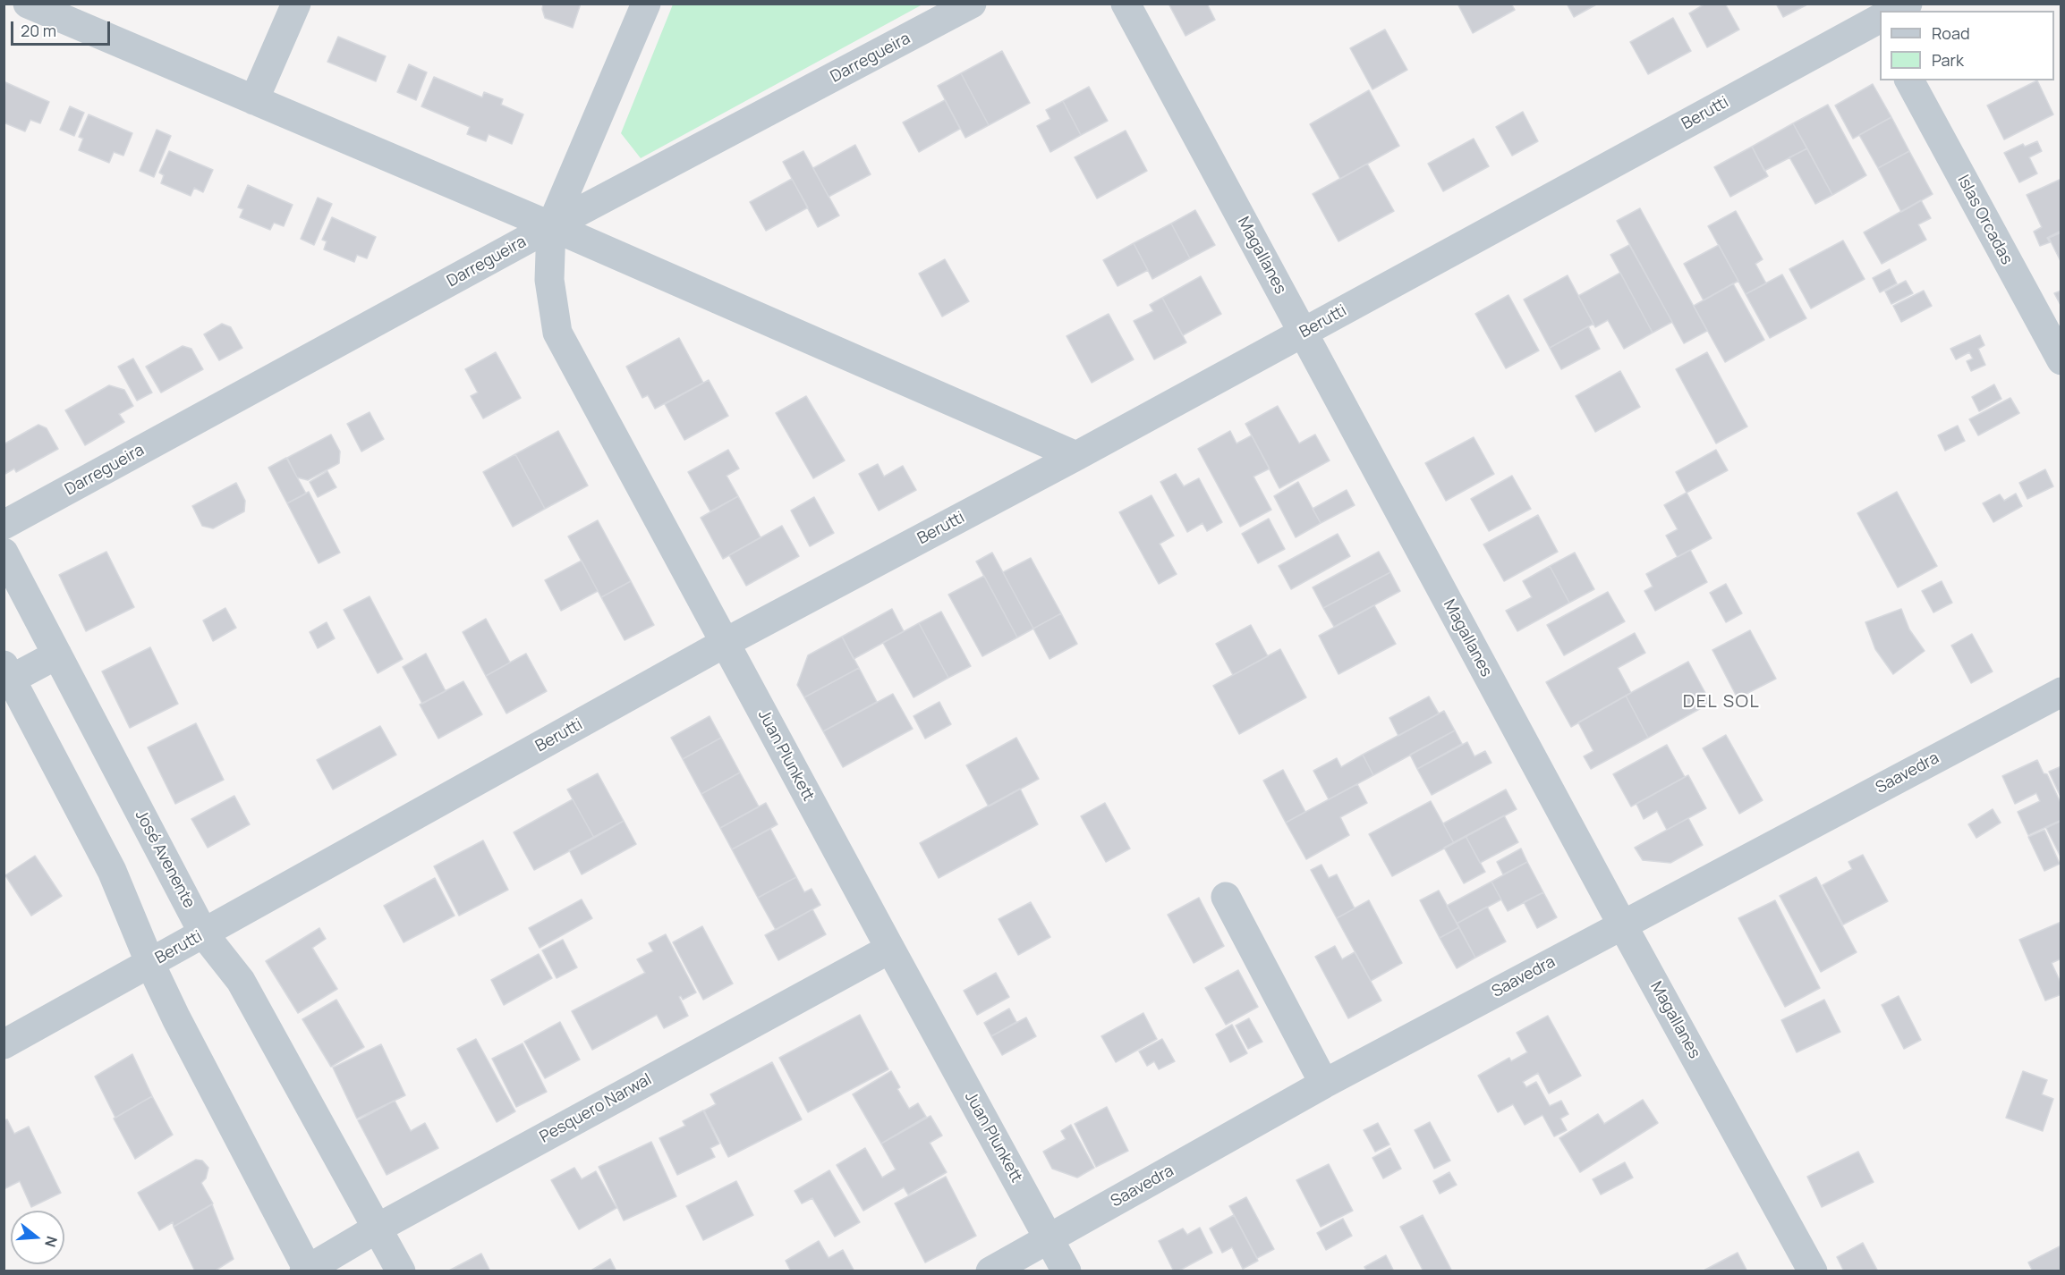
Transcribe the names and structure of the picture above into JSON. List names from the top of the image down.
{
  "streets": {
    "street": [
      "Darregueira",
      "Berutti",
      "Islas Orcadas",
      "Magallanes",
      "Juan Plunkett",
      "Saavedra",
      "José Avenente",
      "Pesquero Narwal"
    ]
  },
  "crossings": [
    ["Darregueira", "Juan Plunkett"],
    ["Berutti", "Magallanes"],
    ["Berutti", "Juan Plunkett"],
    ["Berutti", "José Avenente"],
    ["Magallanes", "Saavedra"],
    ["Juan Plunkett", "Saavedra"],
    ["Juan Plunkett", "Pesquero Narwal"],
    ["José Avenente", "Pesquero Narwal"]
  ],
  "districts": ["DEL SOL"],
  "legend": ["Road", "Park"],
  "scale_bar": "20 m",
  "north": "right"
}
